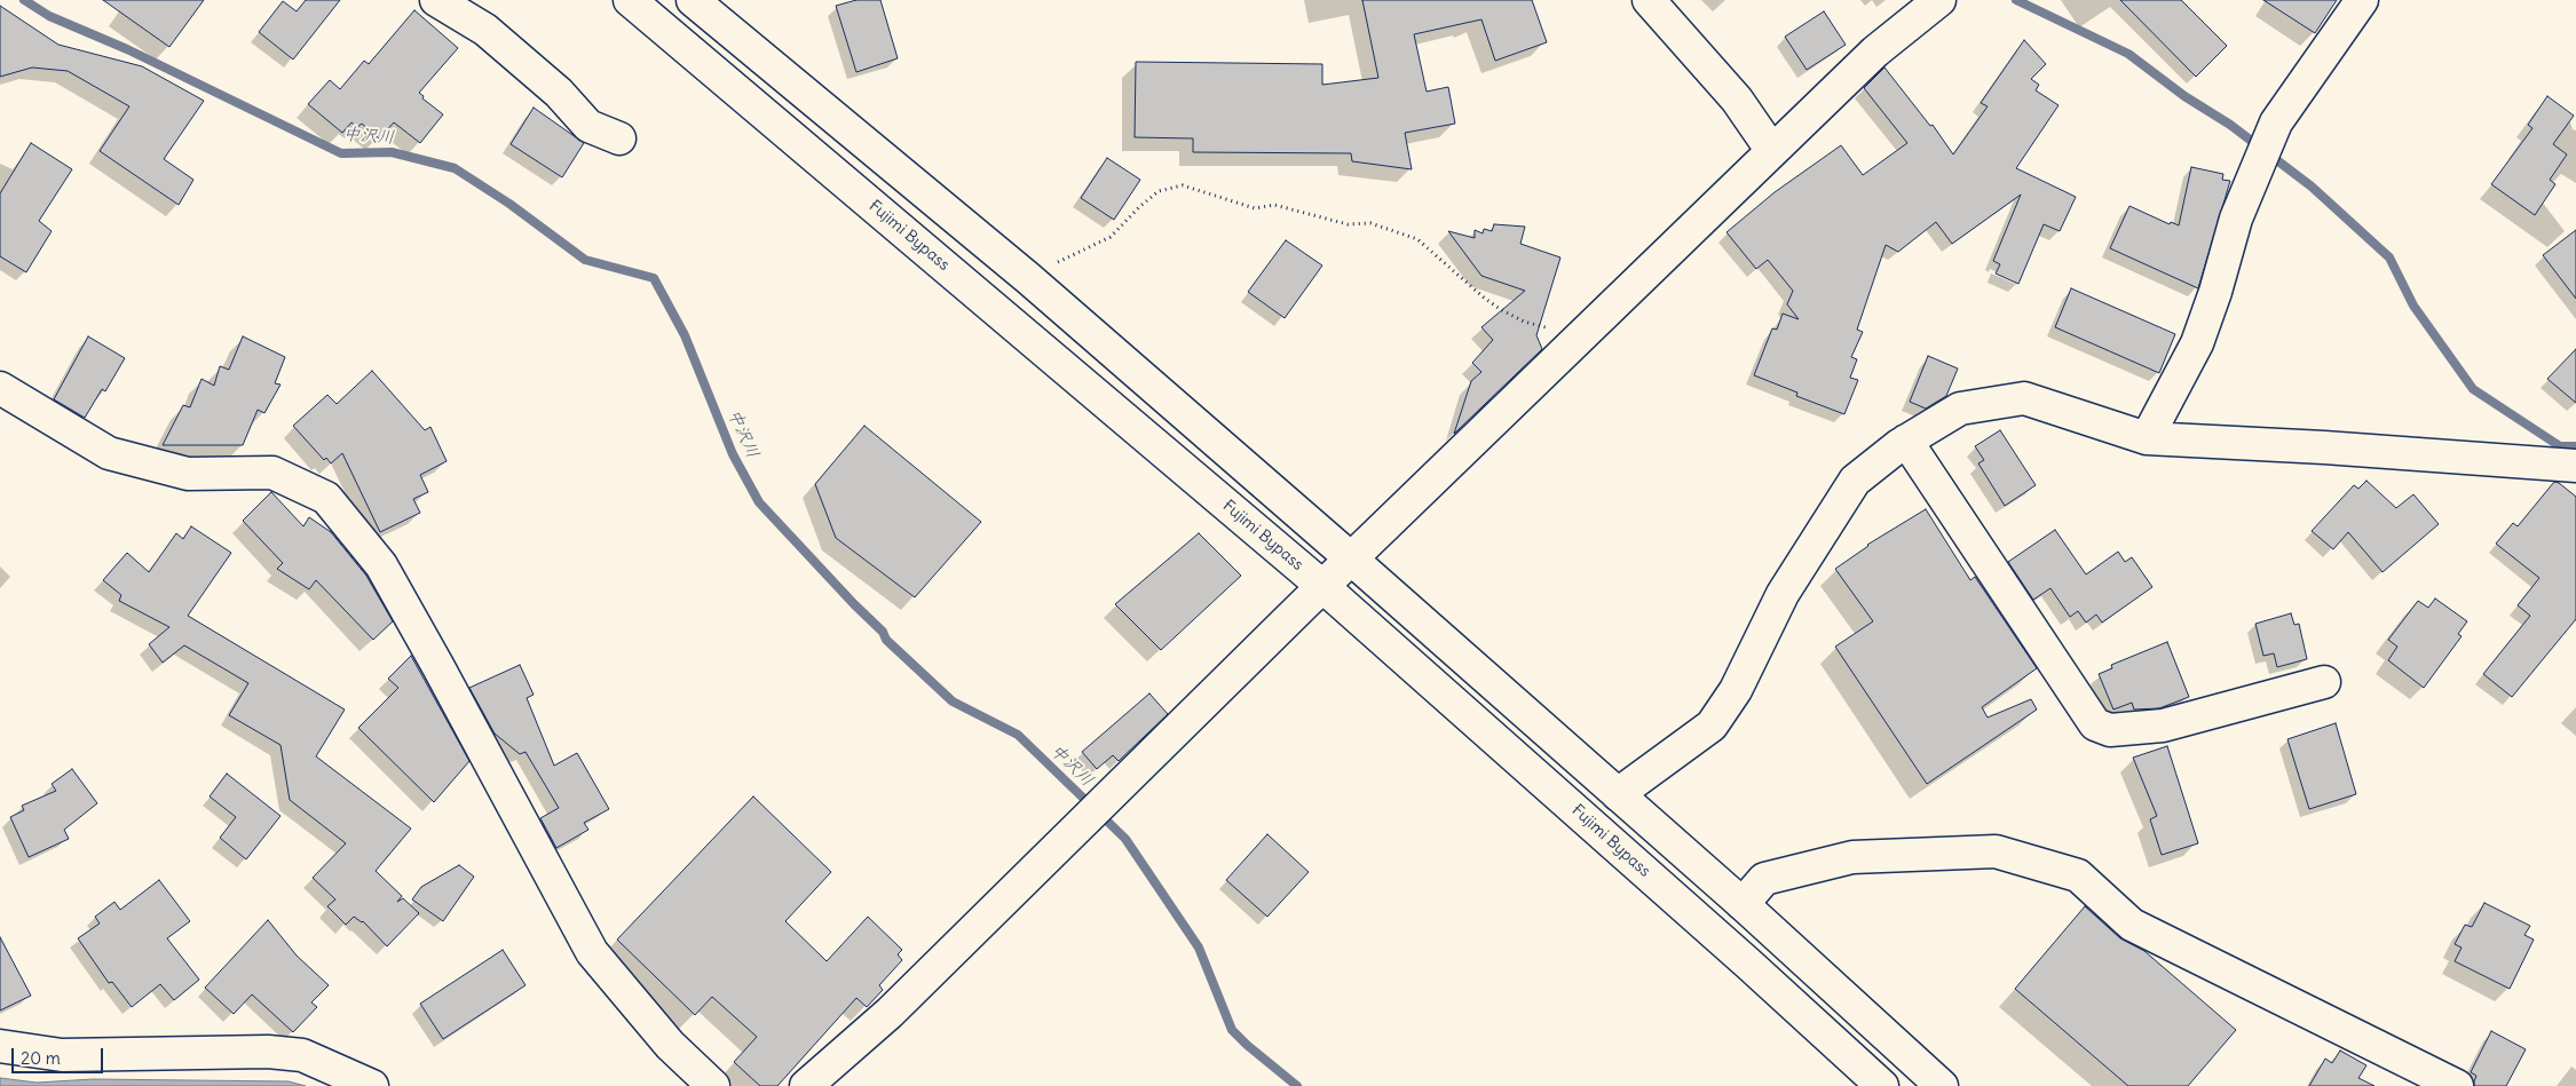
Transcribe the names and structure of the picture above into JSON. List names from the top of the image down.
{
  "streets": {
    "main road": ["Fujimi Bypass"]
  },
  "water": ["中沢川"],
  "scale_bar": "20 m"
}
